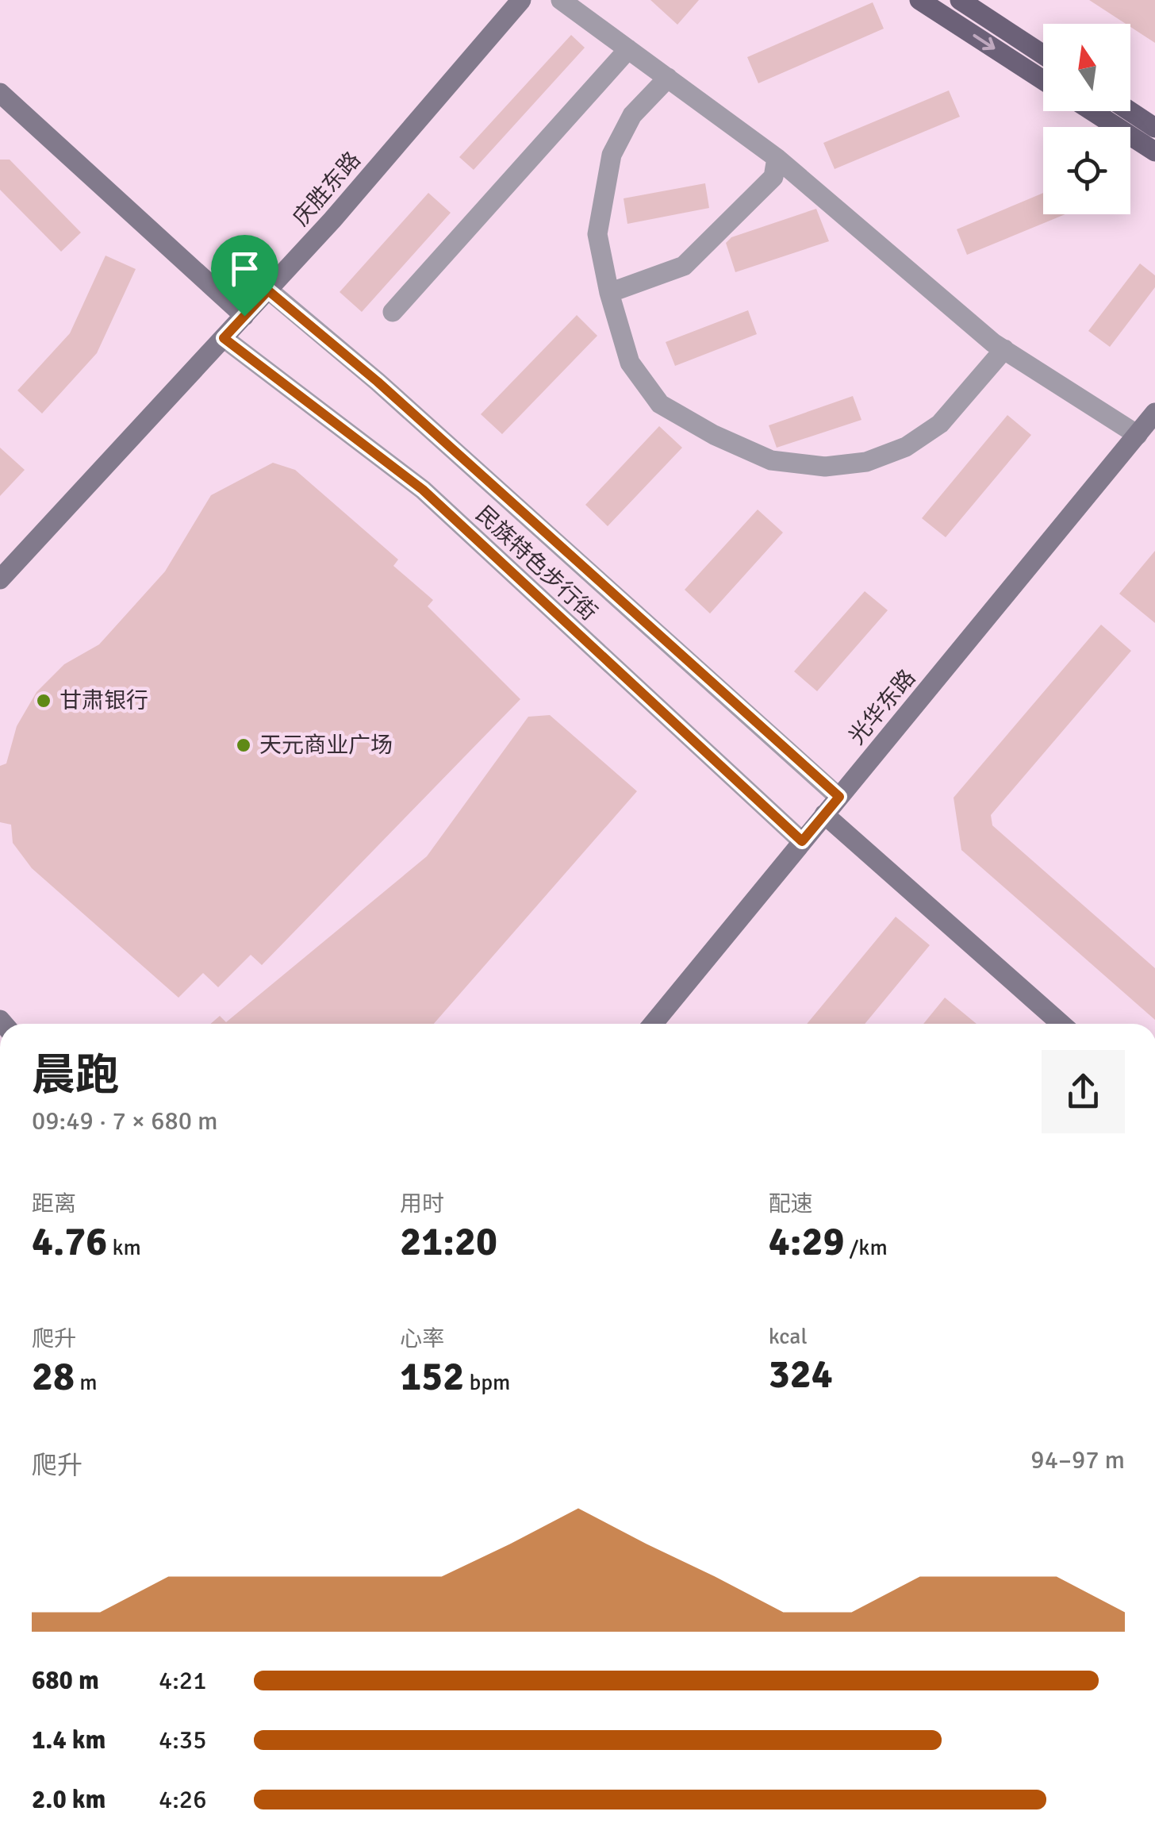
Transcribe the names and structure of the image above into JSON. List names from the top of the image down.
{
  "streets": {
    "main road": ["庆胜东路", "光华东路"],
    "street": ["民族特色步行街"]
  },
  "crossings": [
    ["庆胜东路", "民族特色步行街"],
    ["民族特色步行街", "光华东路"]
  ],
  "places": ["甘肃银行", "天元商业广场"],
  "north": "top",
  "page": {
    "heading": ["晨跑", "09:49 · 7 × 680 m"],
    "stats": [
      ["距离", "4.76 km"],
      ["用时", "21:20"],
      ["配速", "4:29 /km"],
      ["爬升", "28 m"],
      ["心率", "152 bpm"],
      ["kcal", "324"]
    ],
    "chart": ["爬升", "94–97 m"],
    "list": [
      {
        "name": "680 m",
        "note": "4:21"
      },
      {
        "name": "1.4 km",
        "note": "4:35"
      },
      {
        "name": "2.0 km",
        "note": "4:26"
      }
    ]
  }
}
